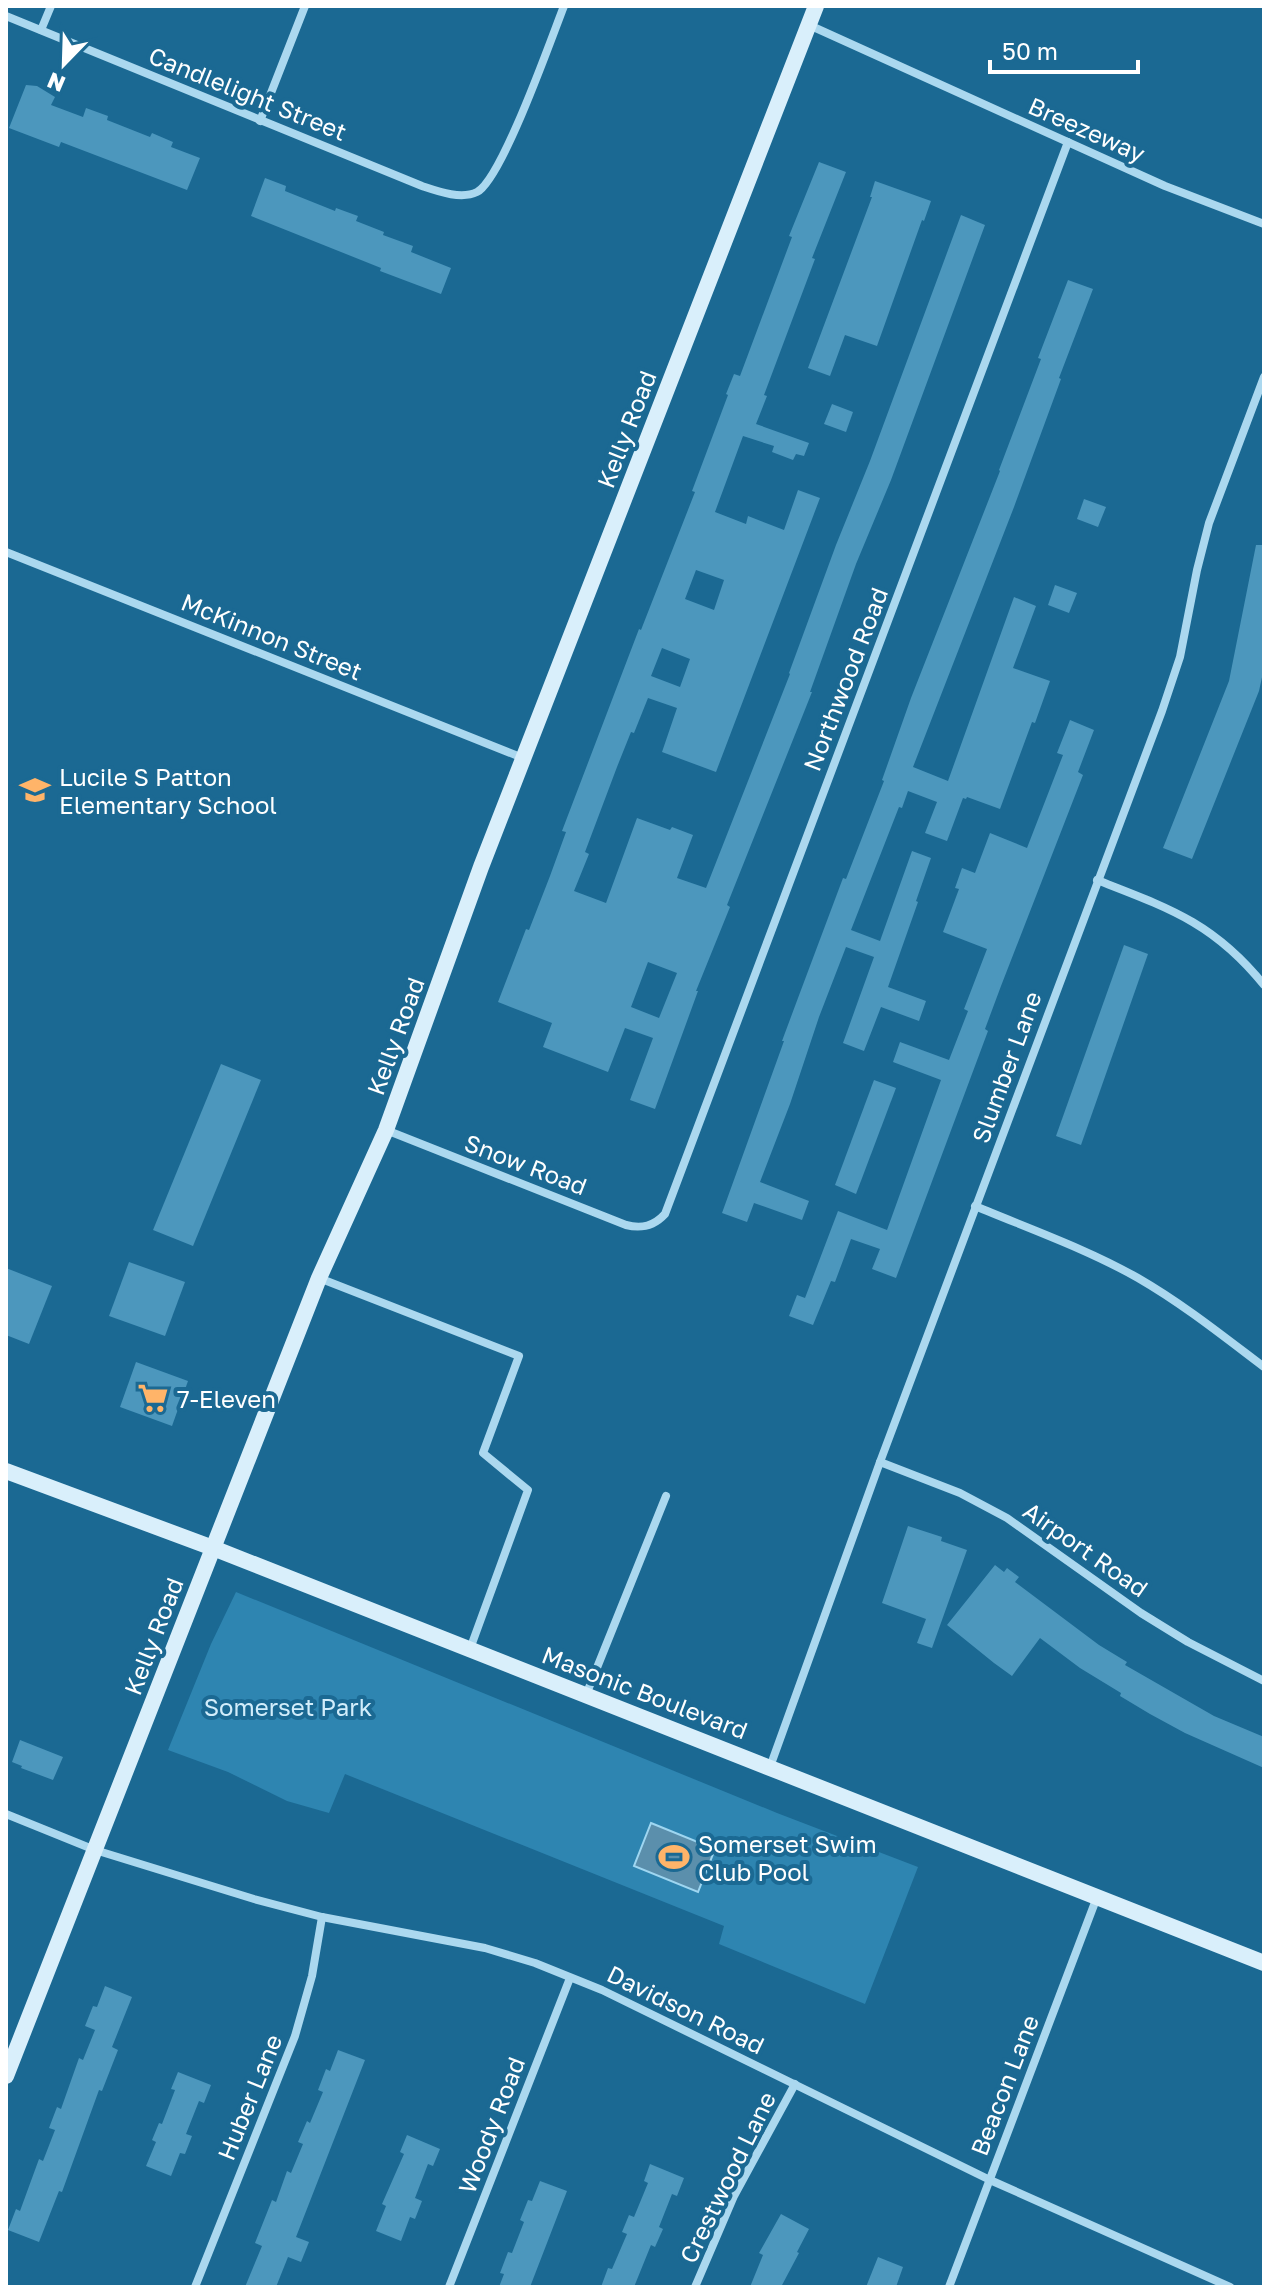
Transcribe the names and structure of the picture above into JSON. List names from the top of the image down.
{
  "streets": {
    "street": [
      "Candlelight Street",
      "Breezeway",
      "Kelly Road",
      "McKinnon Street",
      "Northwood Road",
      "Slumber Lane",
      "Snow Road",
      "Airport Road",
      "Masonic Boulevard",
      "Davidson Road",
      "Beacon Lane",
      "Huber Lane",
      "Woody Road",
      "Crestwood Lane"
    ]
  },
  "crossings": [
    ["Breezeway", "Kelly Road"],
    ["Breezeway", "Northwood Road"],
    ["Kelly Road", "McKinnon Street"],
    ["Kelly Road", "Snow Road"],
    ["Kelly Road", "Masonic Boulevard"],
    ["Kelly Road", "Davidson Road"],
    ["Northwood Road", "Snow Road"],
    ["Slumber Lane", "Airport Road"],
    ["Slumber Lane", "Masonic Boulevard"],
    ["Masonic Boulevard", "Beacon Lane"],
    ["Davidson Road", "Beacon Lane"],
    ["Davidson Road", "Huber Lane"],
    ["Davidson Road", "Woody Road"],
    ["Davidson Road", "Crestwood Lane"]
  ],
  "parks": ["Somerset Park"],
  "places": {
    "school or university": ["Lucile S Patton Elementary School"],
    "supermarket": ["7-Eleven"],
    "sports": ["Somerset Swim Club Pool"]
  },
  "scale_bar": "50 m",
  "north": "bottom left"
}
